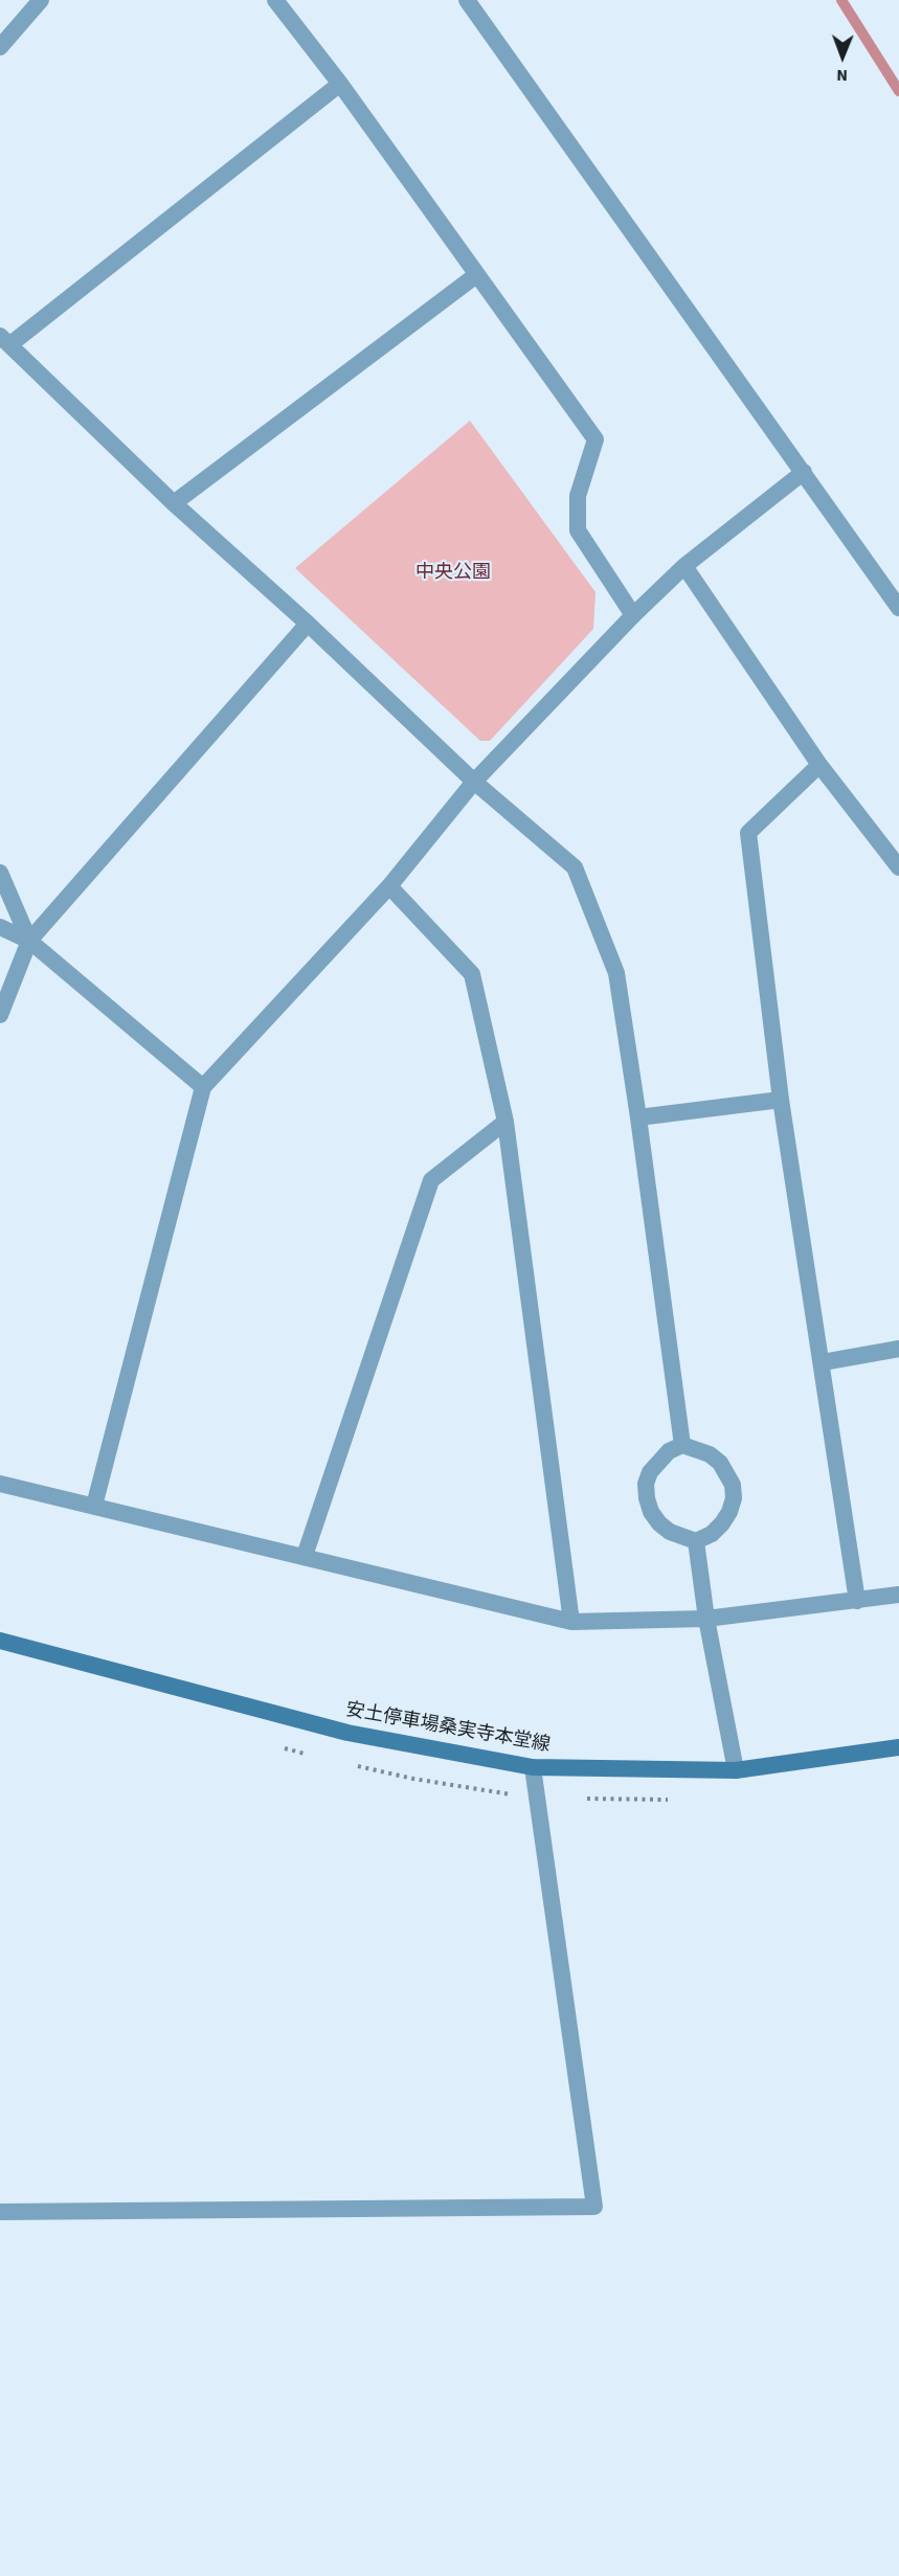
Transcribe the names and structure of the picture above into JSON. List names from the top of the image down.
{
  "streets": {
    "main road": ["安土停車場桑実寺本堂線"]
  },
  "parks": ["中央公園"],
  "north": "bottom"
}
